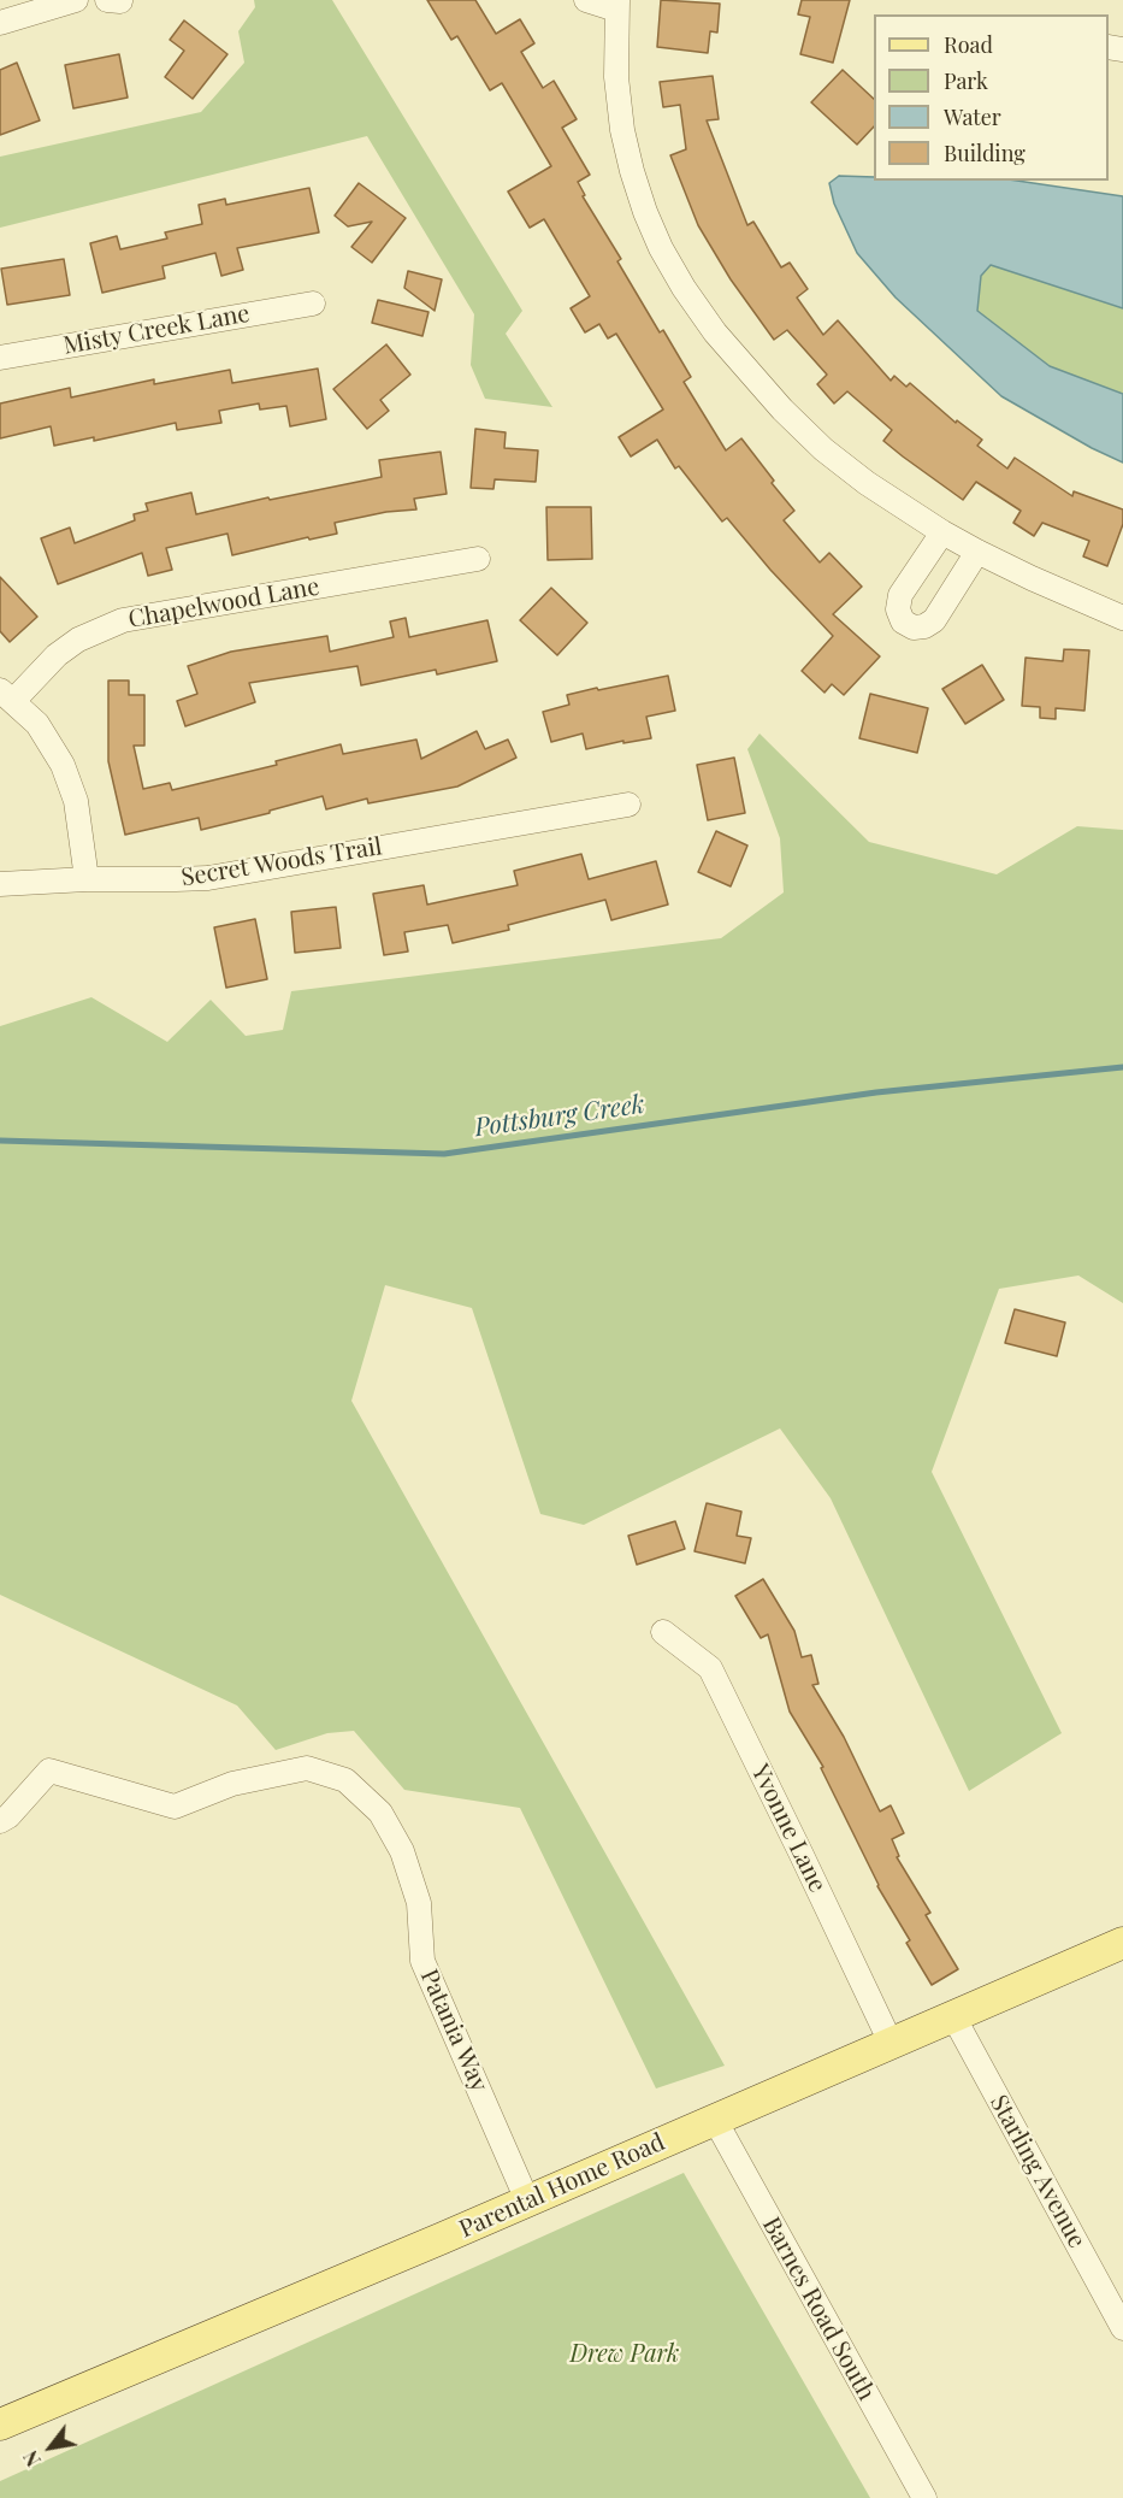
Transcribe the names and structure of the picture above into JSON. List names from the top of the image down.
{
  "streets": {
    "main road": ["Parental Home Road"],
    "street": [
      "Misty Creek Lane",
      "Chapelwood Lane",
      "Secret Woods Trail",
      "Yvonne Lane",
      "Patania Way",
      "Starling Avenue",
      "Barnes Road South"
    ]
  },
  "crossings": [
    ["Yvonne Lane", "Parental Home Road"],
    ["Patania Way", "Parental Home Road"],
    ["Starling Avenue", "Parental Home Road"],
    ["Parental Home Road", "Barnes Road South"]
  ],
  "water": ["Pottsburg Creek"],
  "parks": ["Drew Park"],
  "legend": [
    "Road",
    "Park",
    "Water",
    "Building"
  ],
  "north": "bottom left"
}
